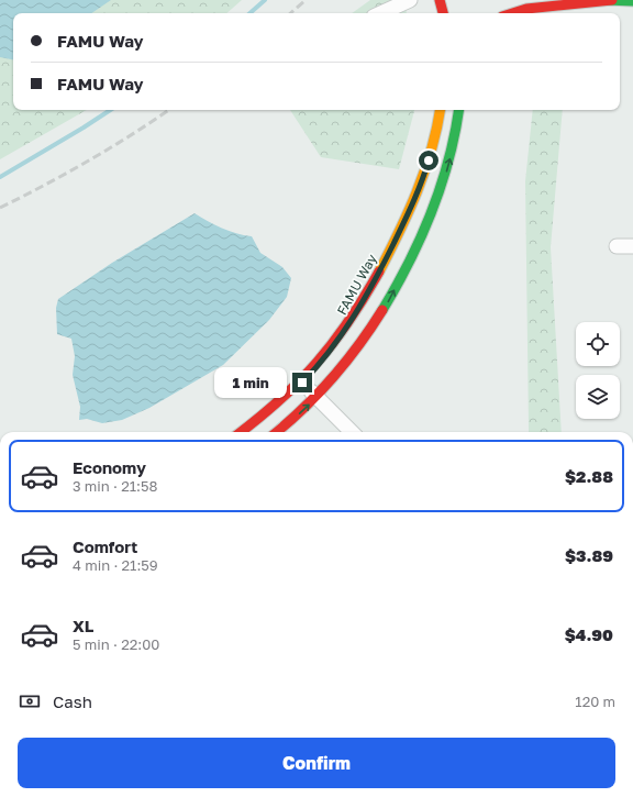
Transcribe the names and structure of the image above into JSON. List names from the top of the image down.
{
  "streets": {
    "street": ["FAMU Way"]
  },
  "page": {
    "banner": ["FAMU Way", "FAMU Way"],
    "bubble": "1 min",
    "list": [
      {
        "name": "Economy",
        "note": "3 min · 21:58",
        "value": "$2.88"
      },
      {
        "name": "Comfort",
        "note": "4 min · 21:59",
        "value": "$3.89"
      },
      {
        "name": "XL",
        "note": "5 min · 22:00",
        "value": "$4.90"
      }
    ],
    "pay": ["Cash", "120 m"],
    "buttons": "Confirm"
  }
}
